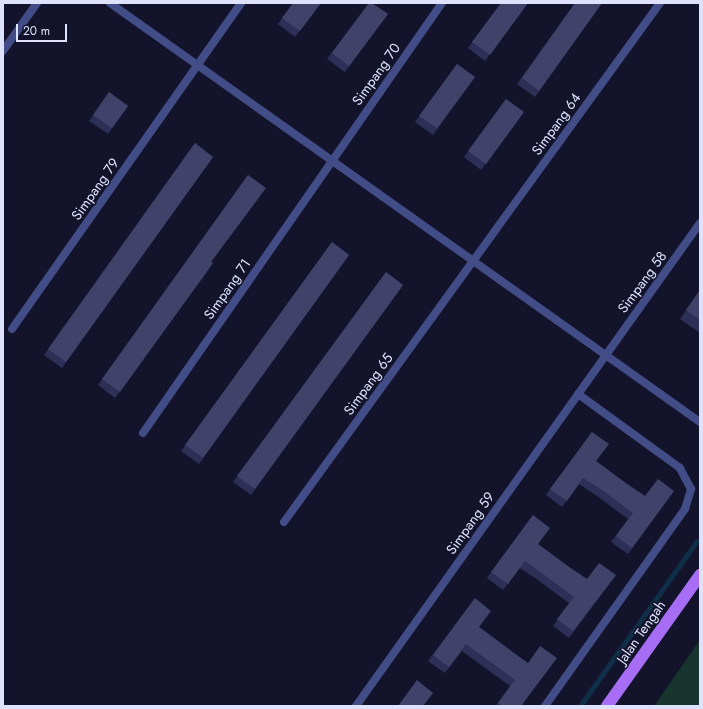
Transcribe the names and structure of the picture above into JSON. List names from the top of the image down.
{
  "streets": {
    "main road": ["Jalan Tengah"],
    "street": [
      "Simpang 70",
      "Simpang 64",
      "Simpang 79",
      "Simpang 58",
      "Simpang 71",
      "Simpang 65",
      "Simpang 59"
    ]
  },
  "crossings": [
    ["Simpang 70", "Simpang 71"],
    ["Simpang 64", "Simpang 65"],
    ["Simpang 58", "Simpang 59"]
  ],
  "scale_bar": "20 m"
}
